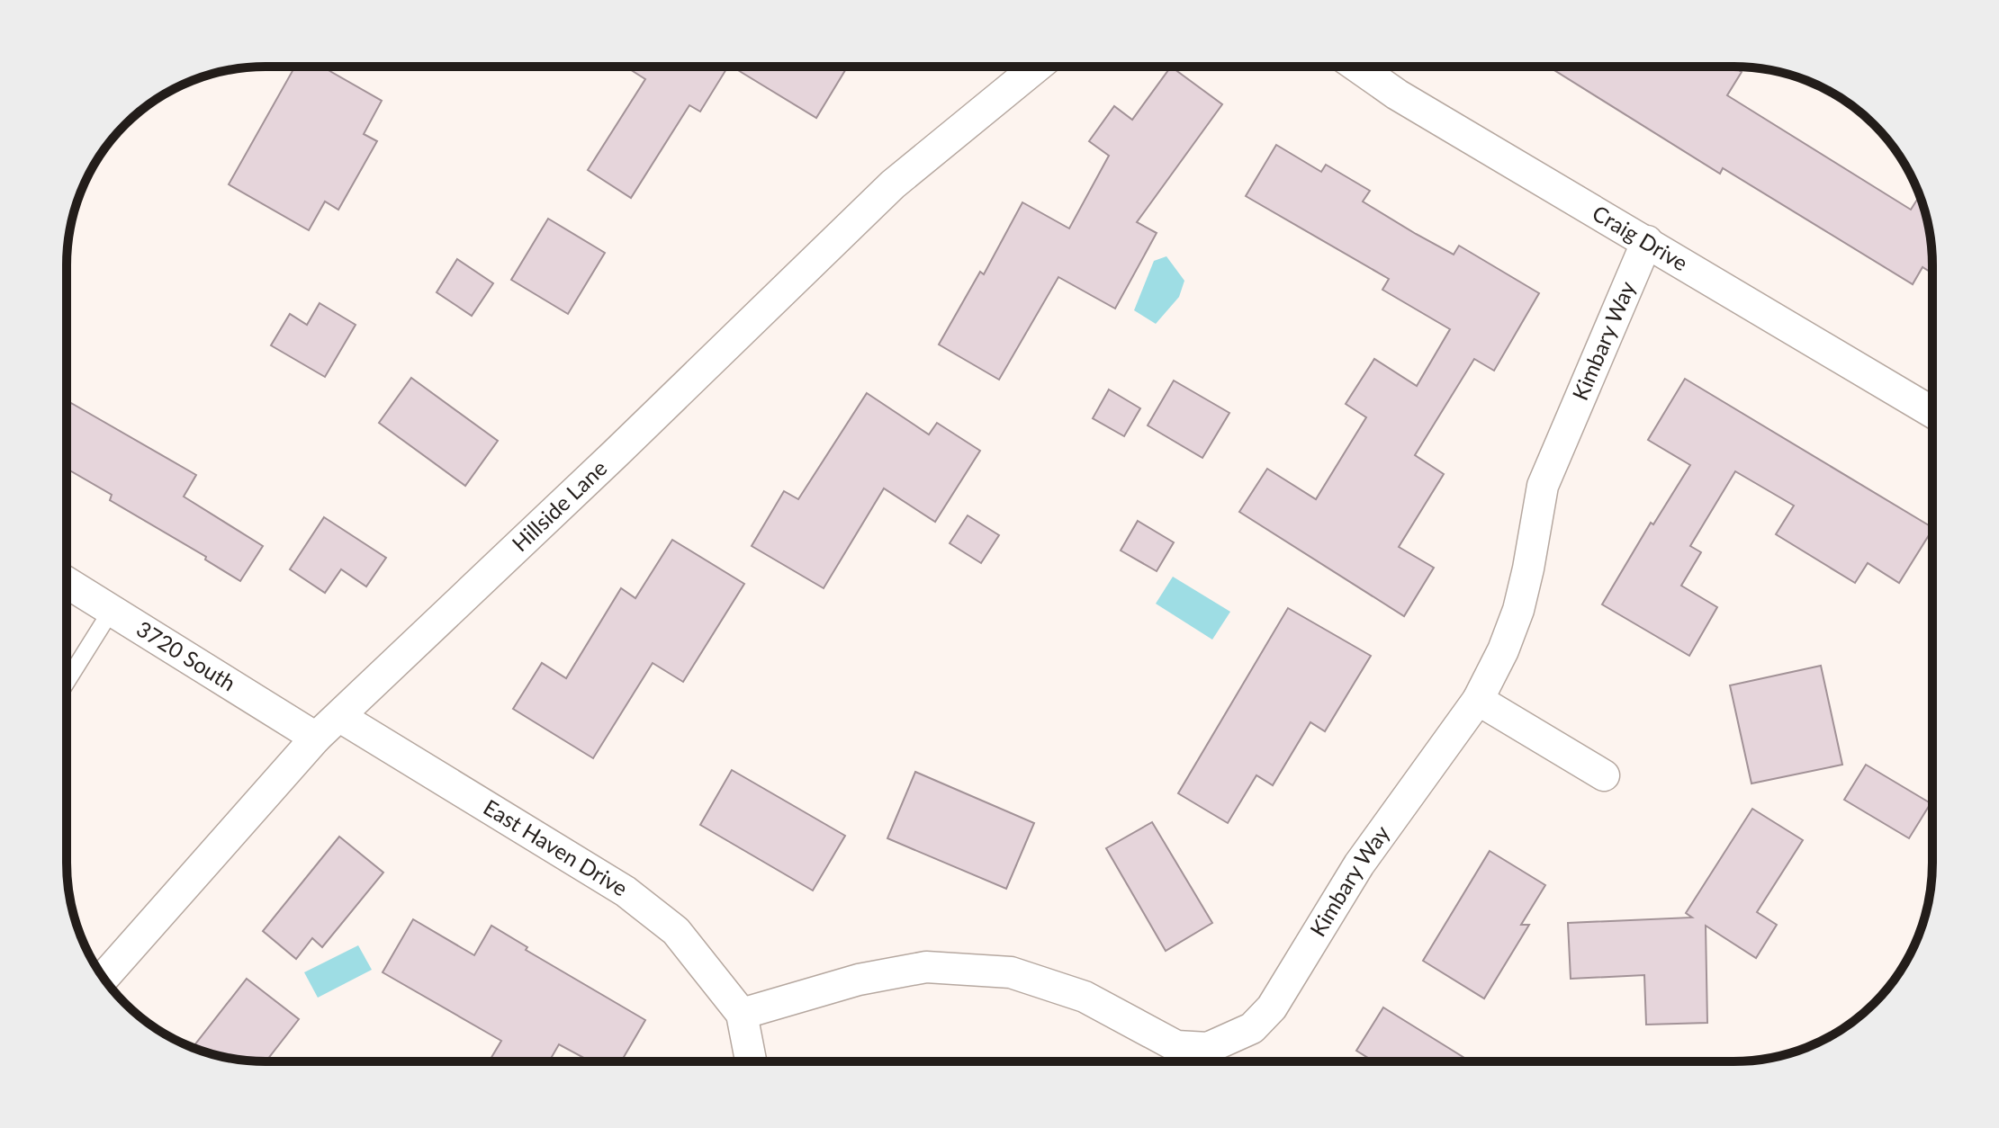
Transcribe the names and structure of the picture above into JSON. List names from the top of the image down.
{
  "streets": {
    "street": [
      "Craig Drive",
      "Kimbary Way",
      "Hillside Lane",
      "3720 South",
      "East Haven Drive"
    ]
  },
  "crossings": [
    ["Craig Drive", "Kimbary Way"],
    ["Kimbary Way", "East Haven Drive"],
    ["Hillside Lane", "3720 South"],
    ["Hillside Lane", "East Haven Drive"]
  ]
}
